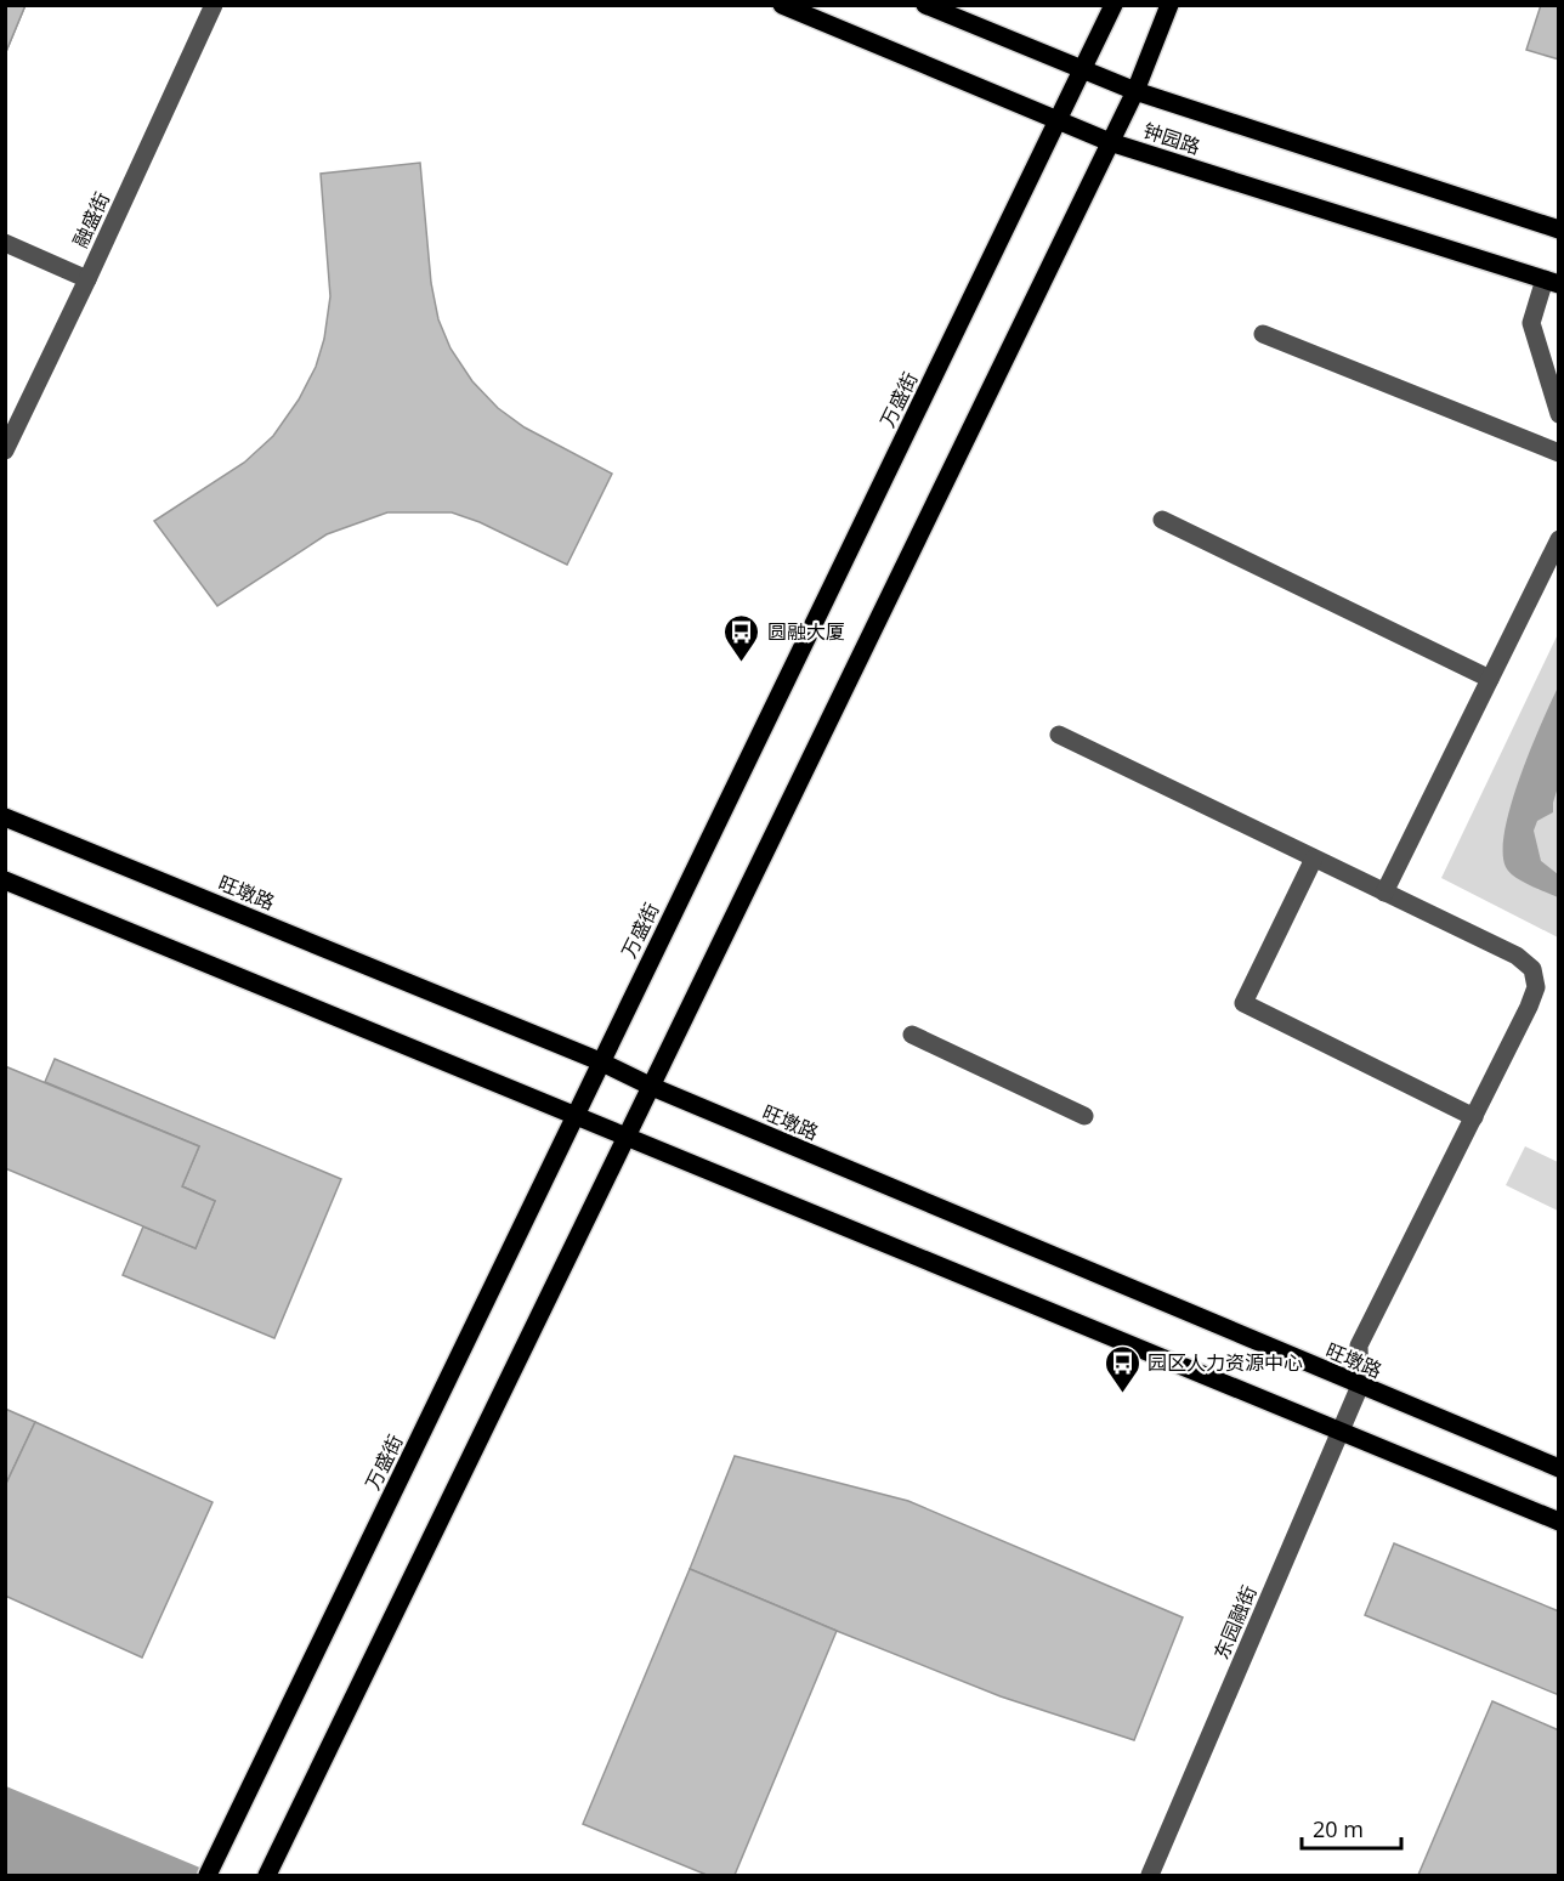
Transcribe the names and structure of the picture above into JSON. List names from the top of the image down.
{
  "streets": {
    "main road": ["钟园路", "万盛街", "旺墩路"],
    "street": ["融盛街", "东园融街"]
  },
  "crossings": [
    ["钟园路", "万盛街"],
    ["万盛街", "旺墩路"],
    ["旺墩路", "东园融街"]
  ],
  "places": {
    "bus stop": ["圆融大厦", "园区人力资源中心"]
  },
  "scale_bar": "20 m"
}
